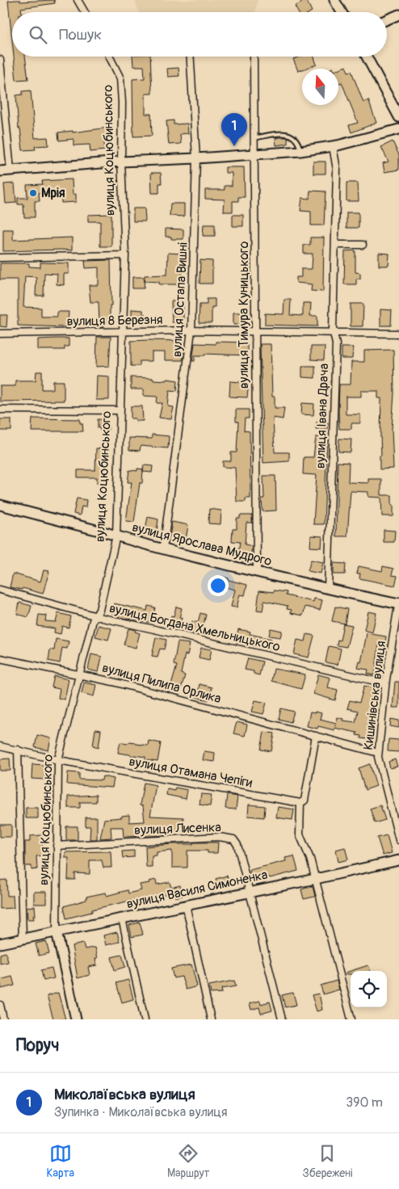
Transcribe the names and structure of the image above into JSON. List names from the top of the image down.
{
  "streets": {
    "street": [
      "вулиця Коцюбинського",
      "вулиця Остапа Вишні",
      "вулиця Тимура Куницького",
      "вулиця 8 Березня",
      "вулиця Івана Драча",
      "вулиця Ярослава Мудрого",
      "вулиця Богдана Хмельницького",
      "вулиця Пилипа Орлика",
      "Кишинівська вулиця",
      "вулиця Отамана Чепіги",
      "вулиця Лисенка",
      "вулиця Василя Симоненка"
    ]
  },
  "crossings": [
    ["вулиця Коцюбинського", "вулиця 8 Березня"],
    ["вулиця Коцюбинського", "вулиця Ярослава Мудрого"],
    ["вулиця Коцюбинського", "вулиця Богдана Хмельницького"],
    ["вулиця Коцюбинського", "вулиця Пилипа Орлика"],
    ["вулиця Коцюбинського", "вулиця Отамана Чепіги"],
    ["вулиця Коцюбинського", "вулиця Лисенка"],
    ["вулиця Коцюбинського", "вулиця Василя Симоненка"],
    ["вулиця Остапа Вишні", "вулиця 8 Березня"],
    ["вулиця Остапа Вишні", "вулиця Ярослава Мудрого"],
    ["вулиця Тимура Куницького", "вулиця 8 Березня"],
    ["вулиця Тимура Куницького", "вулиця Ярослава Мудрого"],
    ["вулиця 8 Березня", "вулиця Івана Драча"],
    ["вулиця Івана Драча", "вулиця Ярослава Мудрого"],
    ["вулиця Ярослава Мудрого", "Кишинівська вулиця"],
    ["вулиця Богдана Хмельницького", "Кишинівська вулиця"],
    ["вулиця Пилипа Орлика", "Кишинівська вулиця"],
    ["вулиця Лисенка", "вулиця Василя Симоненка"]
  ],
  "places": ["Мрія"],
  "north": "top",
  "page": {
    "search": "Пошук",
    "pins": "1",
    "heading": "Поруч",
    "list": [
      {
        "mark": "1",
        "name": "Миколаївська вулиця",
        "note": "Зупинка · Миколаївська вулиця",
        "value": "390 m"
      }
    ],
    "nav": ["Карта", "Маршрут", "Збережені"]
  }
}
